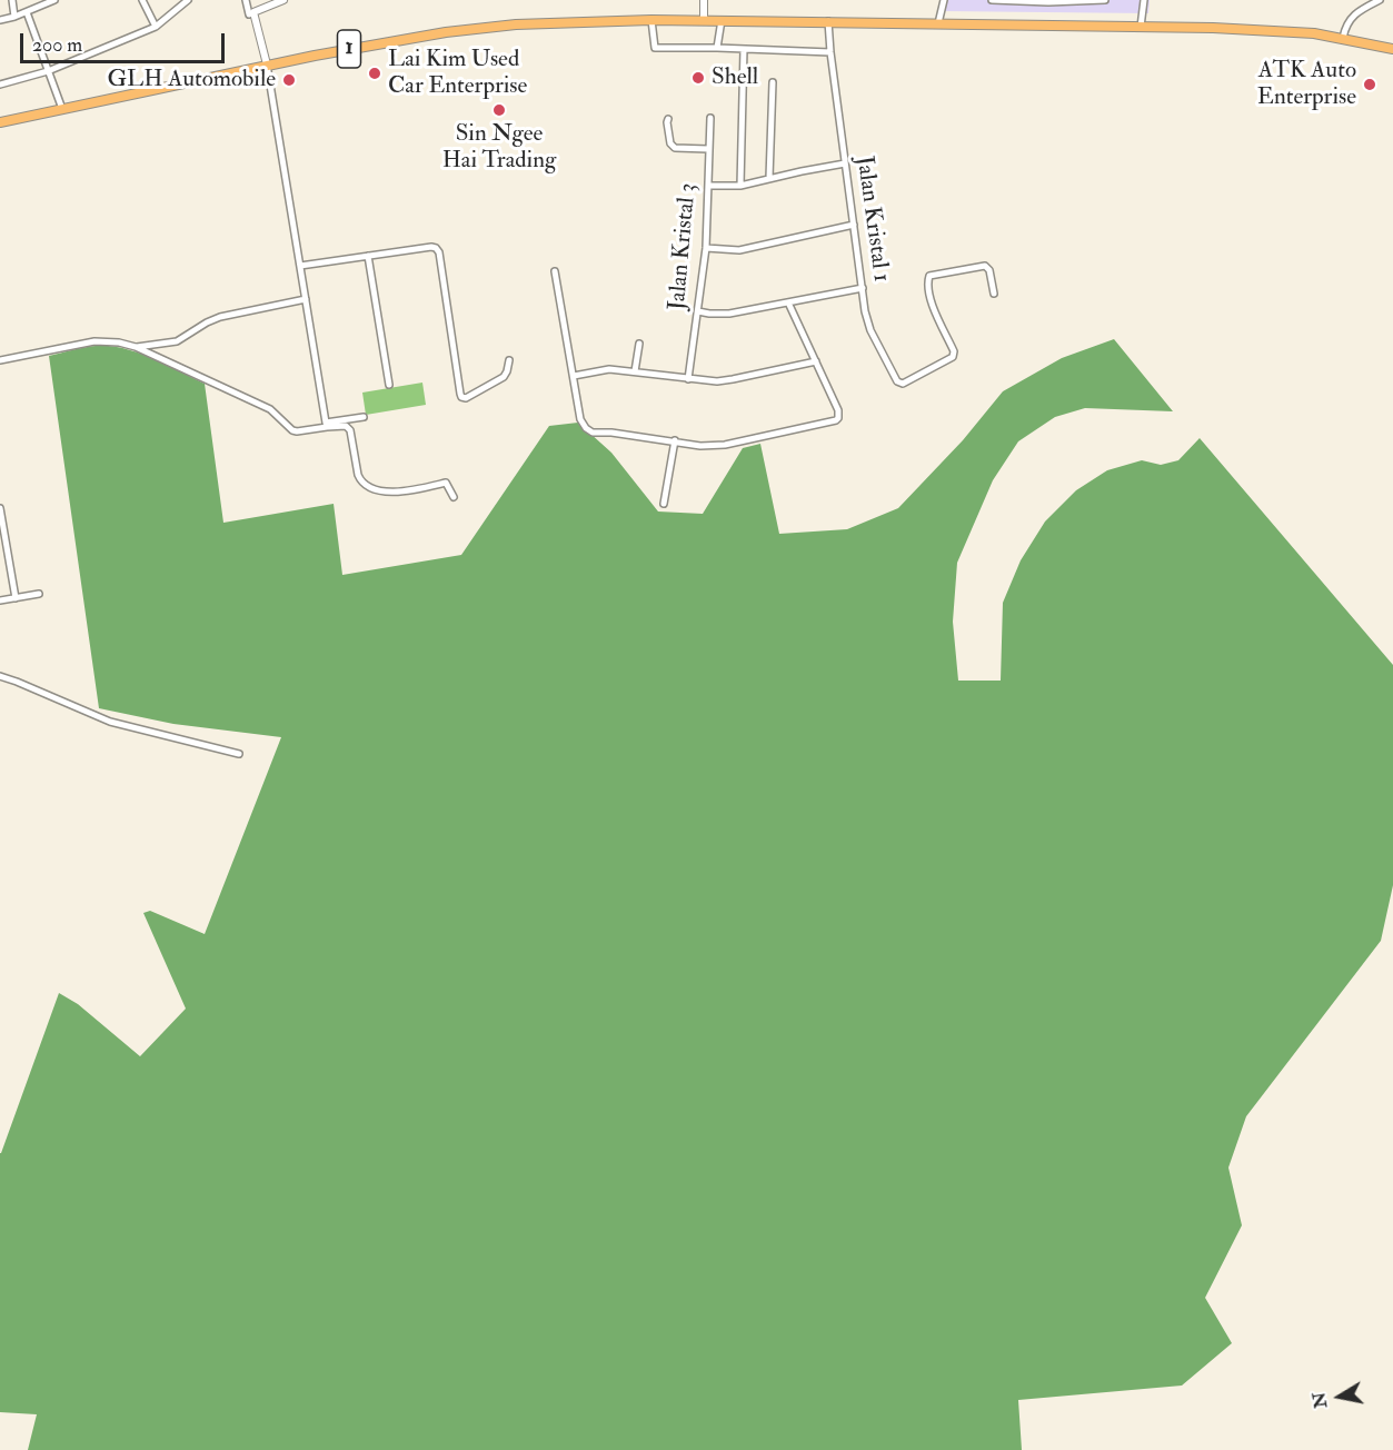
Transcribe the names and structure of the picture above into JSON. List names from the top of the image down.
{
  "streets": {
    "main road": ["1"],
    "street": ["Jalan Kristal 1", "Jalan Kristal 3"]
  },
  "crossings": [
    ["1", "Jalan Kristal 1"]
  ],
  "places": [
    "Lai Kim Used Car Enterprise",
    "Shell",
    "GLH Automobile",
    "ATK Auto Enterprise",
    "Sin Ngee Hai Trading"
  ],
  "scale_bar": "200 m",
  "north": "left"
}
